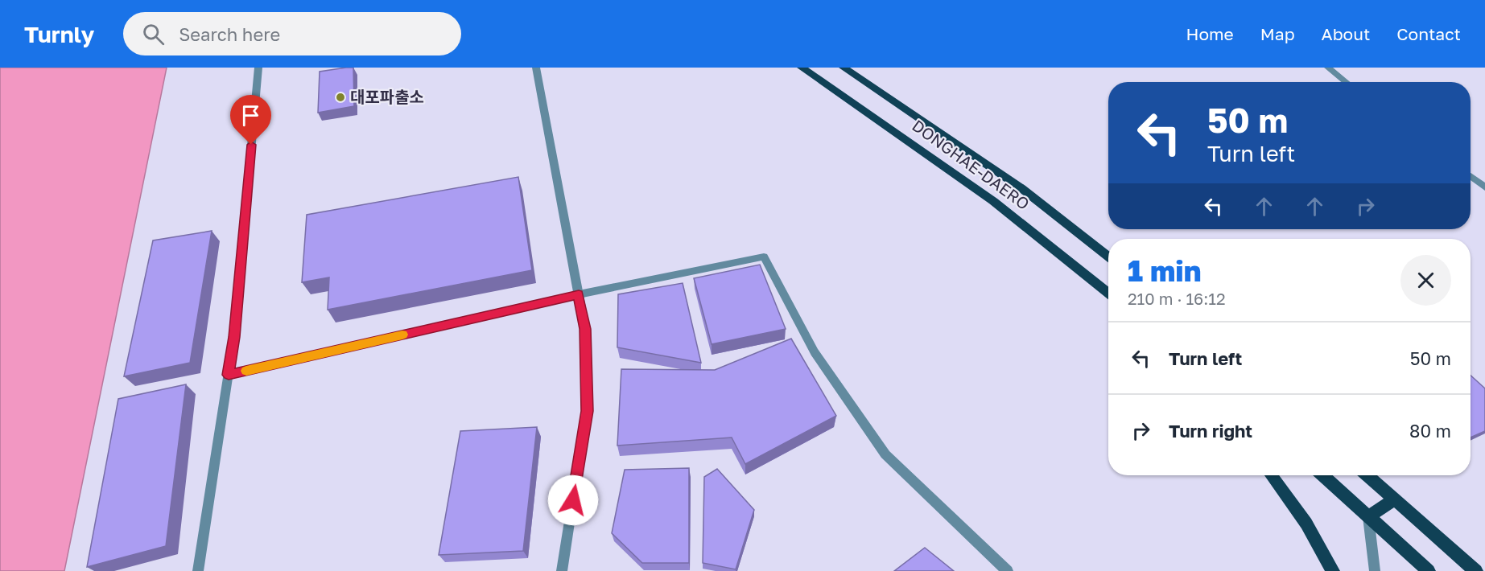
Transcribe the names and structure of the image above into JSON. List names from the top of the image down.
{
  "streets": {
    "main road": ["DONGHAE-DAERO"]
  },
  "places": ["대포파출소"],
  "page": {
    "header": "Turnly",
    "search": "Search here",
    "nav": [
      "Home",
      "Map",
      "About",
      "Contact"
    ],
    "turn": ["50 m", "Turn left"],
    "heading": ["1 min", "210 m · 16:12"],
    "list": [
      {
        "name": "Turn left",
        "value": "50 m"
      },
      {
        "name": "Turn right",
        "value": "80 m"
      }
    ]
  }
}
